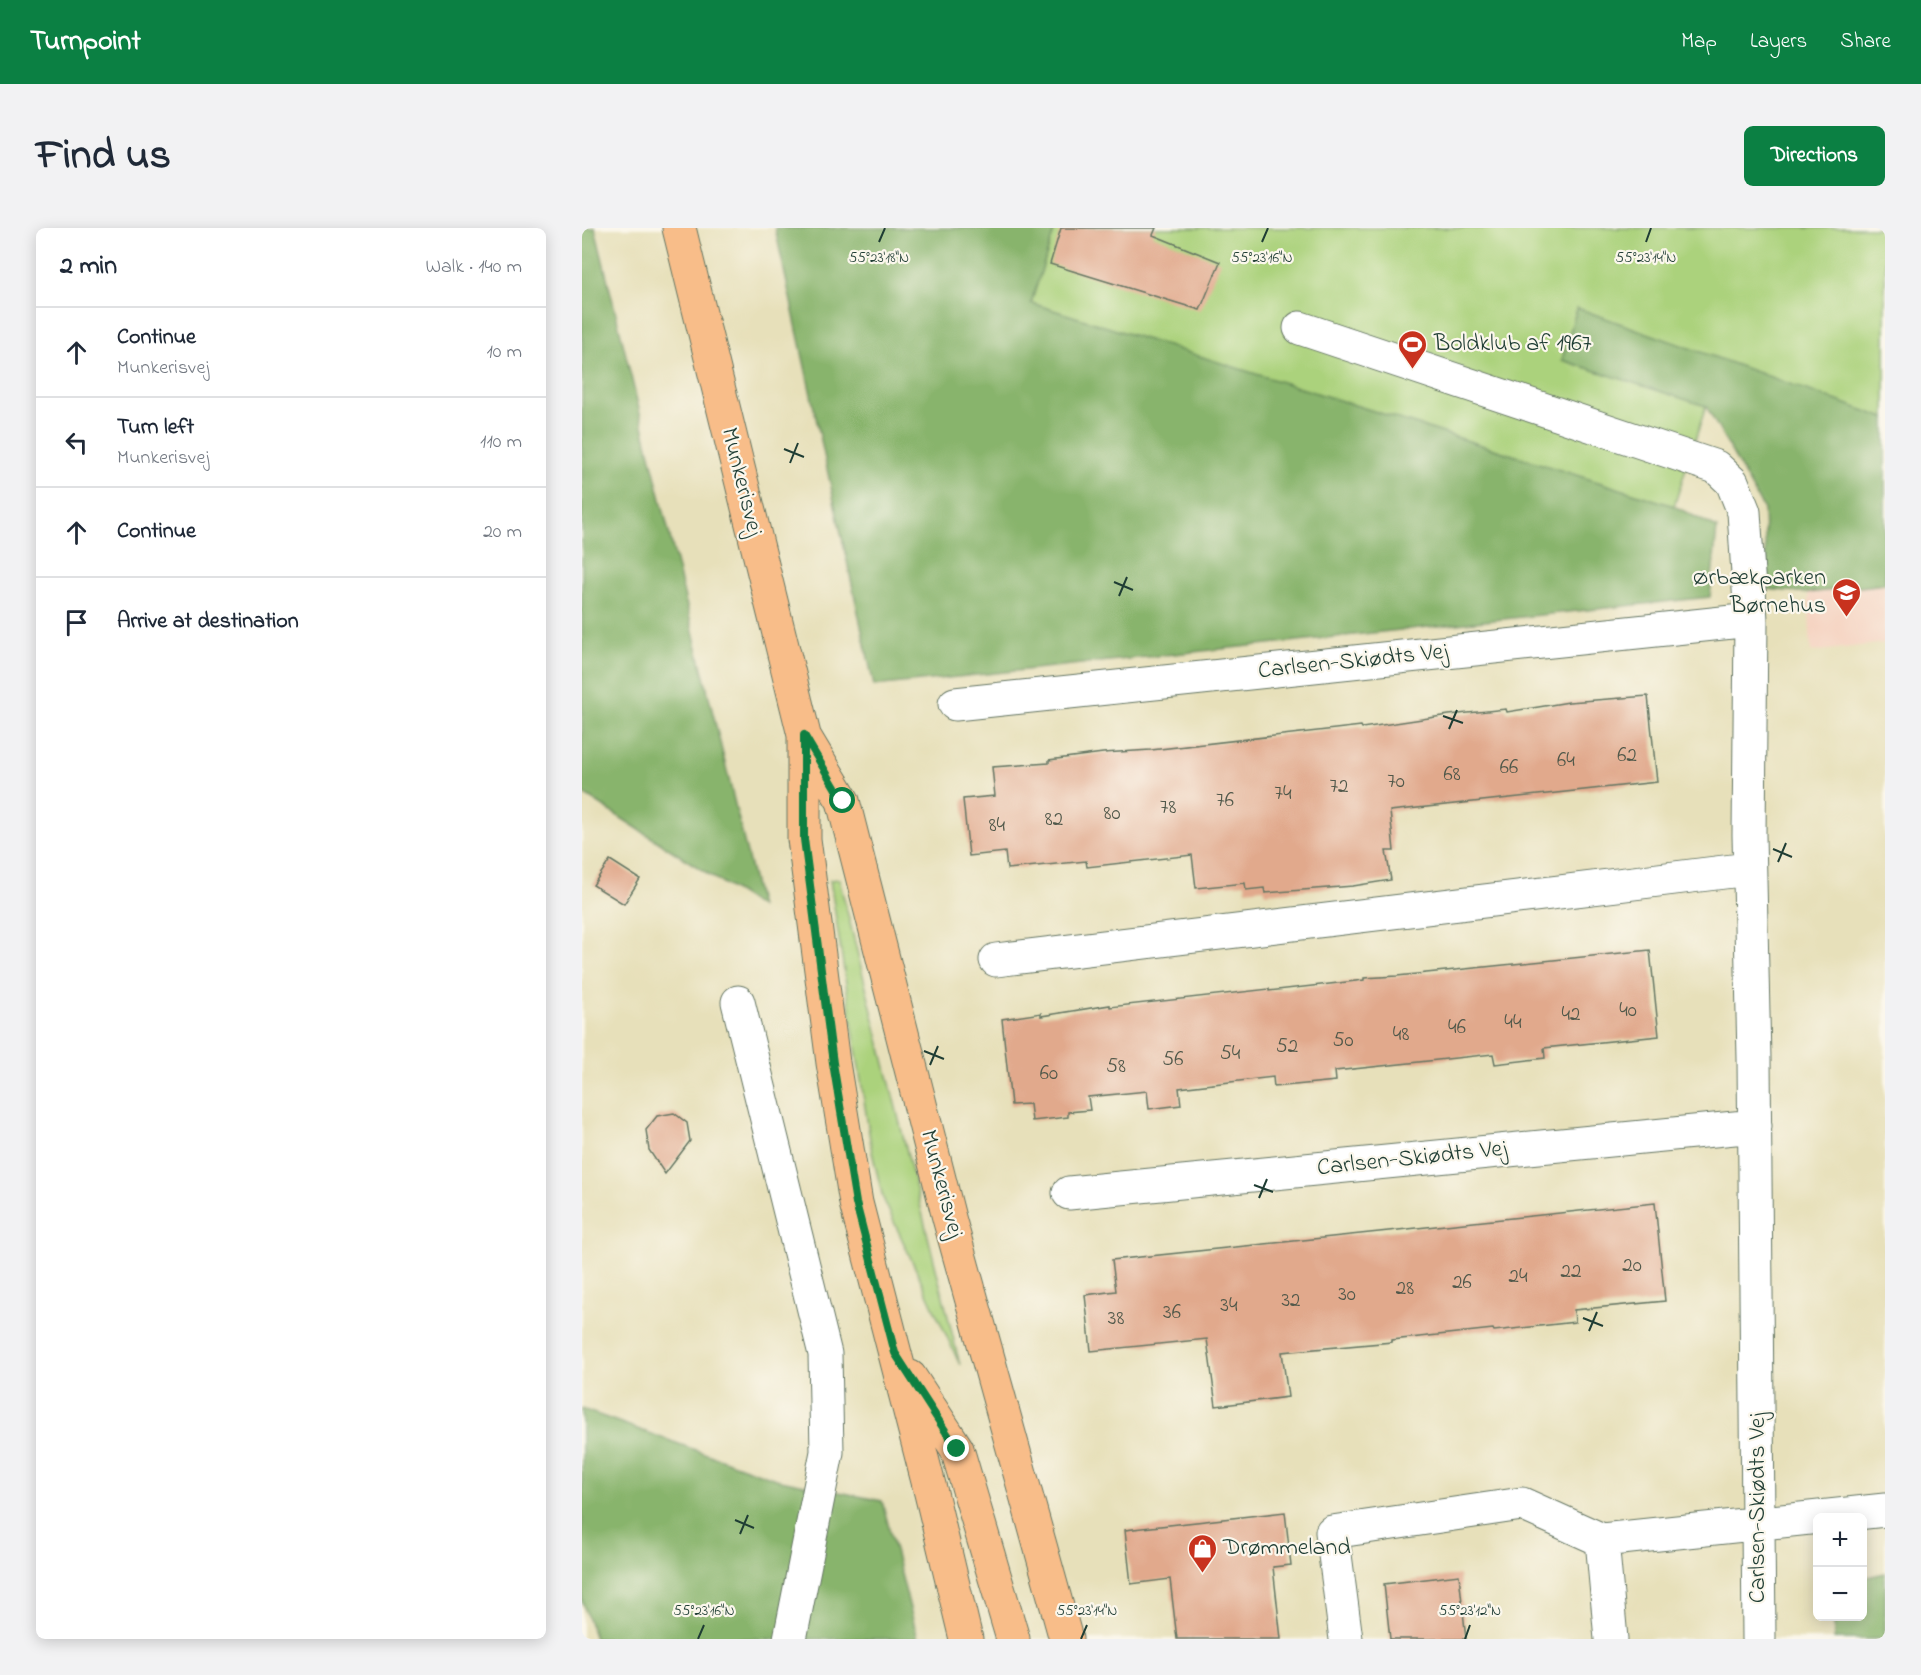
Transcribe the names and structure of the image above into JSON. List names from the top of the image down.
{
  "streets": {
    "main road": ["Munkerisvej"],
    "street": ["Carlsen-Skiødts Vej"]
  },
  "places": {
    "sports": ["Boldklub af 1967"],
    "school or university": ["Ørbækparken Børnehus"],
    "shop": ["Drømmeland"]
  },
  "house_numbers": [
    "62",
    "64",
    "66",
    "68",
    "70",
    "72",
    "74",
    "76",
    "78",
    "80",
    "82",
    "84",
    "40",
    "42",
    "44",
    "46",
    "48",
    "50",
    "52",
    "54",
    "56",
    "58",
    "60",
    "20",
    "22",
    "24",
    "26",
    "28",
    "30",
    "32",
    "34",
    "36",
    "38"
  ],
  "page": {
    "header": "Turnpoint",
    "nav": ["Map", "Layers", "Share"],
    "title": "Find us",
    "buttons": "Directions",
    "heading": ["2 min", "Walk · 140 m"],
    "list": [
      ["Continue", "Munkerisvej", "10 m"],
      ["Turn left", "Munkerisvej", "110 m"],
      ["Continue", "20 m"],
      "Arrive at destination"
    ],
    "map_buttons": ["+", "−"]
  },
  "coordinates": [
    "55°23'18\"N",
    "55°23'16\"N",
    "55°23'14\"N",
    "55°23'12\"N"
  ]
}
